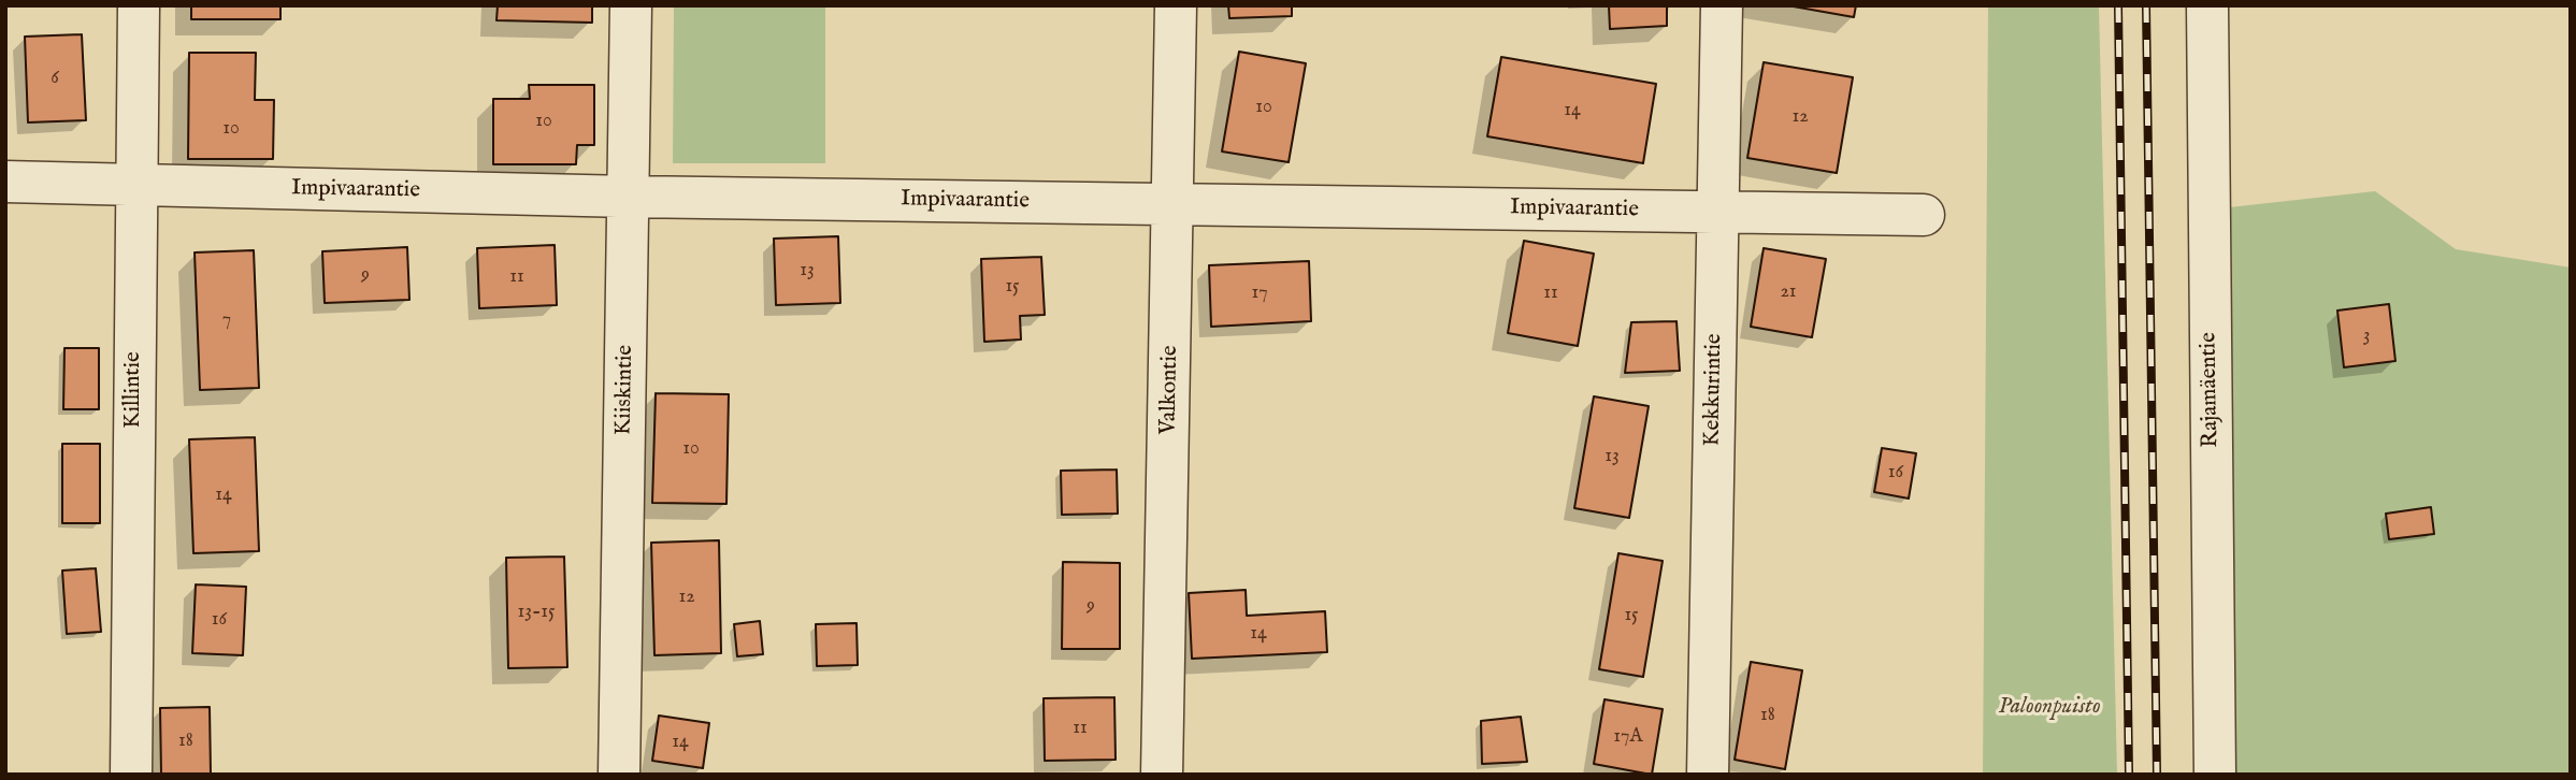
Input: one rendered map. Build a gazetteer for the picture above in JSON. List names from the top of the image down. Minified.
{"streets":{"street":["Impivaarantie","Killintie","Kiiskintie","Valkontie","Kekkurintie","Rajamäentie"]},"crossings":[["Impivaarantie","Killintie"],["Impivaarantie","Kiiskintie"],["Impivaarantie","Valkontie"],["Impivaarantie","Kekkurintie"]],"parks":["Paloonpuisto"],"house_numbers":["6","10","14","12","10","10","13","9","11","15","21","17","11","7","3","10","13","16","14","12","9","13-15","15","16","14","18","11","17A","18","14"]}
